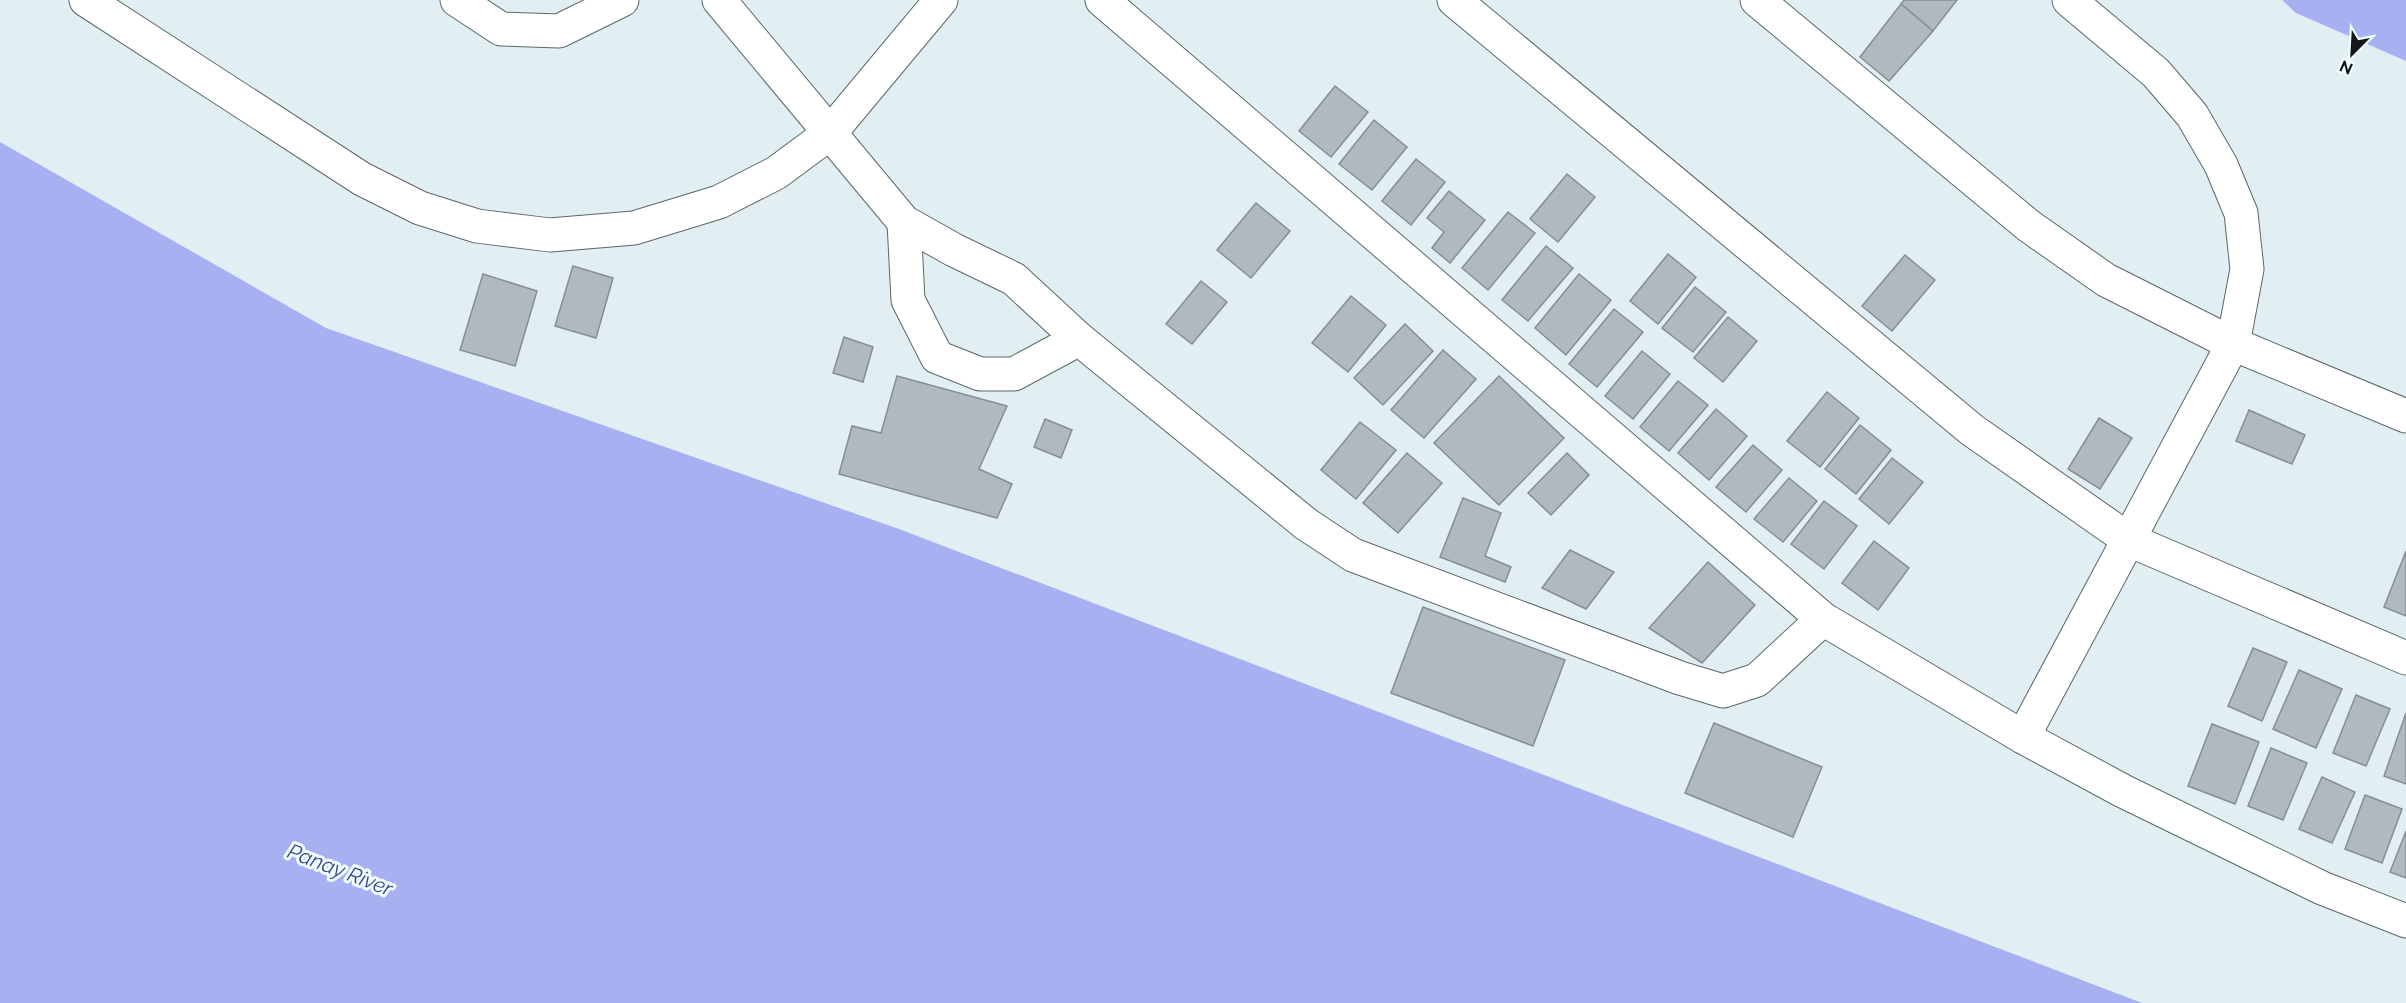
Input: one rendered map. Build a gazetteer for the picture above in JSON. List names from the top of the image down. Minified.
{"water":["Panay River"],"north":"bottom left"}
